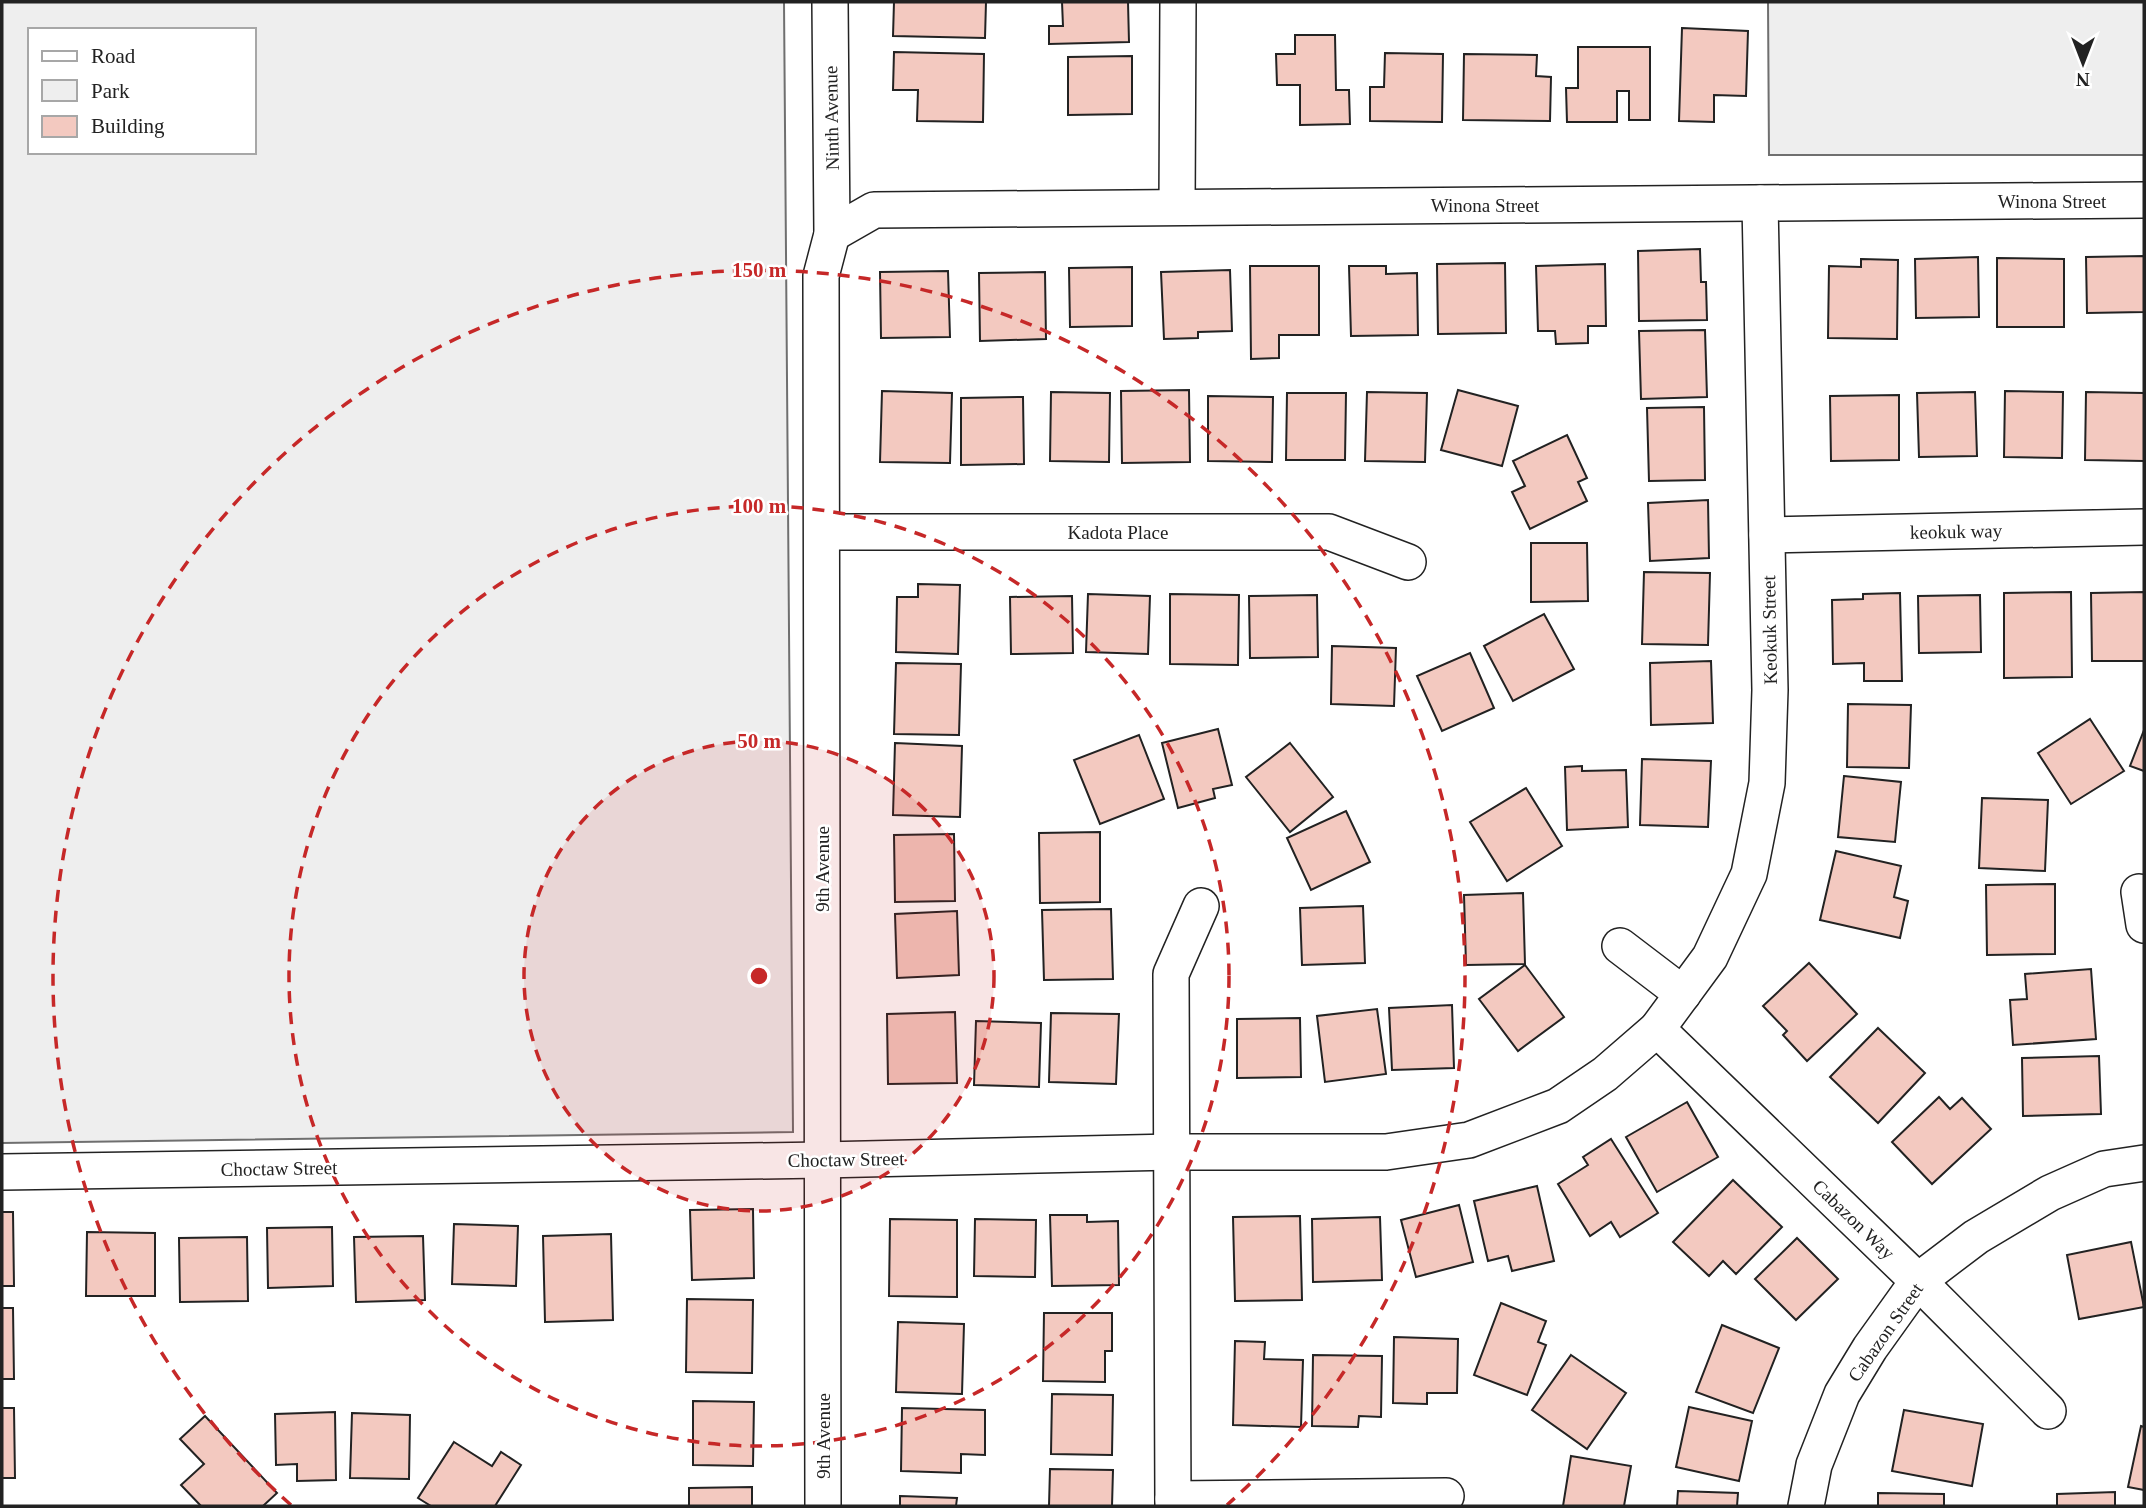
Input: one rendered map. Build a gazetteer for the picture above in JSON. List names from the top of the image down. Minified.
{"streets":{"street":["Ninth Avenue","Winona Street","keokuk way","Kadota Place","Keokuk Street","9th Avenue","Choctaw Street","Cabazon Way","Cabazon Street"]},"crossings":[["Ninth Avenue","Winona Street"],["Ninth Avenue","9th Avenue"],["Winona Street","Keokuk Street"],["Winona Street","9th Avenue"],["keokuk way","Keokuk Street"],["Kadota Place","9th Avenue"],["Keokuk Street","Choctaw Street"],["Keokuk Street","Cabazon Way"],["9th Avenue","Choctaw Street"],["Choctaw Street","Cabazon Way"],["Cabazon Way","Cabazon Street"]],"legend":["Road","Park","Building"],"north":"bottom","rings":["150 m","100 m","50 m"]}
